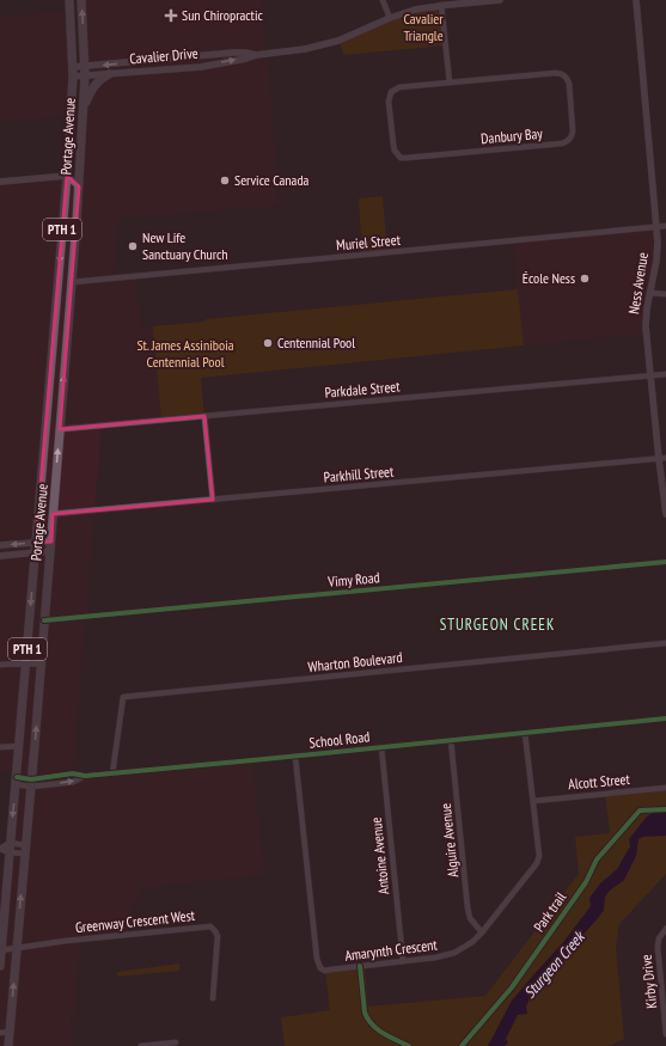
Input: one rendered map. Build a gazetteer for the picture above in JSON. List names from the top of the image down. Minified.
{"streets":{"highway":["Portage Avenue","PTH 1"],"street":["Cavalier Drive","Danbury Bay","Muriel Street","Ness Avenue","Parkdale Street","Parkhill Street","Vimy Road","Wharton Boulevard","School Road","Alcott Street","Alguire Avenue","Antoine Avenue","Greenway Crescent West","Amarynth Crescent","Kirby Drive"],"cycle path":["Park trail"]},"crossings":[["Cavalier Drive","Portage Avenue"],["Portage Avenue","Muriel Street"],["Portage Avenue","Parkdale Street"],["Portage Avenue","Parkhill Street"],["Portage Avenue","Vimy Road"],["Portage Avenue","School Road"],["Portage Avenue","Greenway Crescent West"],["Muriel Street","Ness Avenue"],["Ness Avenue","Parkdale Street"],["Ness Avenue","Parkhill Street"],["Wharton Boulevard","School Road"],["School Road","Alguire Avenue"],["School Road","Antoine Avenue"],["School Road","Amarynth Crescent"],["Alcott Street","Amarynth Crescent"],["Alguire Avenue","Amarynth Crescent"],["Antoine Avenue","Amarynth Crescent"]],"districts":["STURGEON CREEK"],"water":["Sturgeon Creek"],"parks":["Cavalier Triangle","St. James Assiniboia Centennial Pool"],"places":{"health":["Sun Chiropractic"],"other":["Service Canada","New Life Sanctuary Church","École Ness","Centennial Pool"]}}
